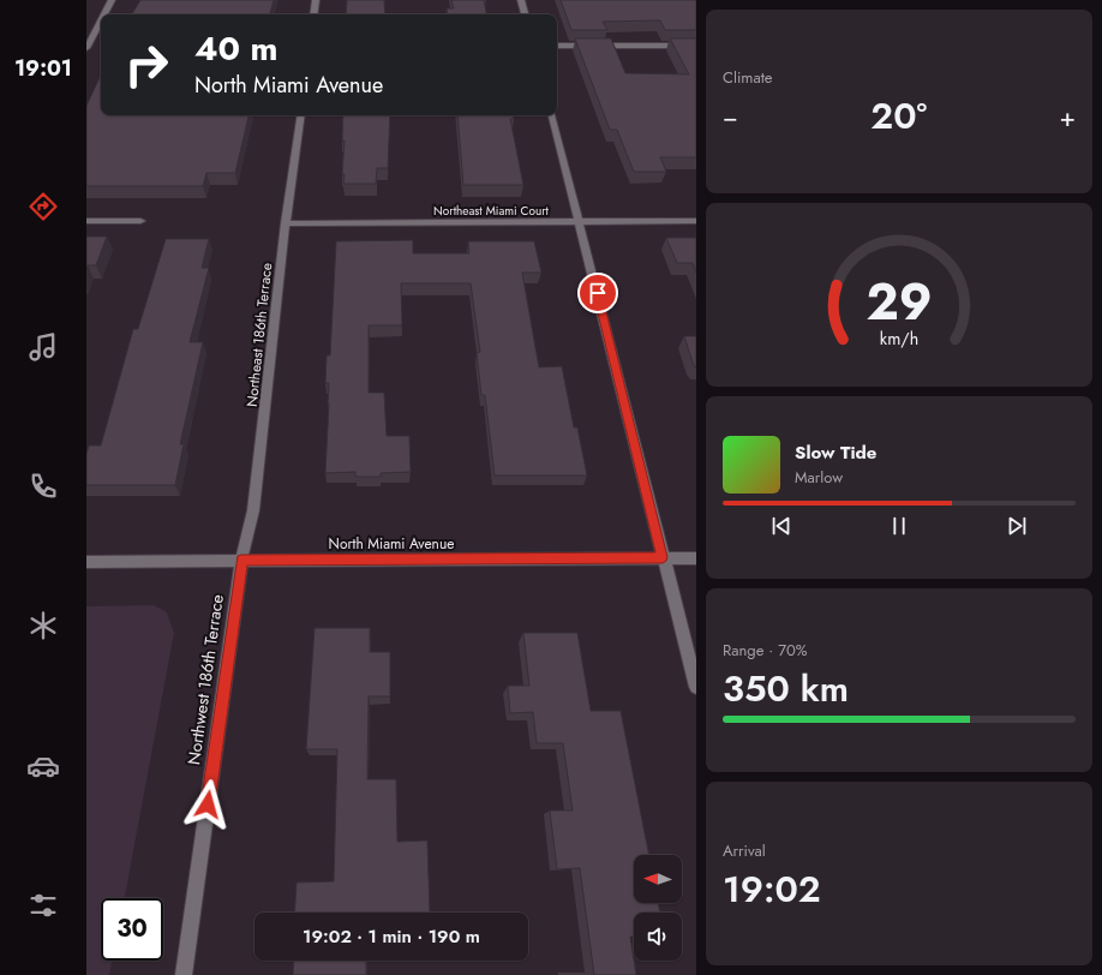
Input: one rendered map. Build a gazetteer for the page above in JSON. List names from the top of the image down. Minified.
{"streets":{"street":["Northeast Miami Court","Northeast 186th Terrace","North Miami Avenue","Northwest 186th Terrace"]},"crossings":[["Northeast Miami Court","Northeast 186th Terrace"],["Northeast 186th Terrace","North Miami Avenue"],["Northeast 186th Terrace","Northwest 186th Terrace"],["North Miami Avenue","Northwest 186th Terrace"]],"north":"left","page":{"tabs":"19:01","tile":["Climate",["Range · 70%","350 km"],["Arrival","19:02"]],"turn":["40 m","North Miami Avenue"],"heat":["−","20°","+"],"song":["Slow Tide","Marlow"],"limit":"30","trip":"19:02 · 1 min · 190 m","gauge":["29","km/h"]}}
